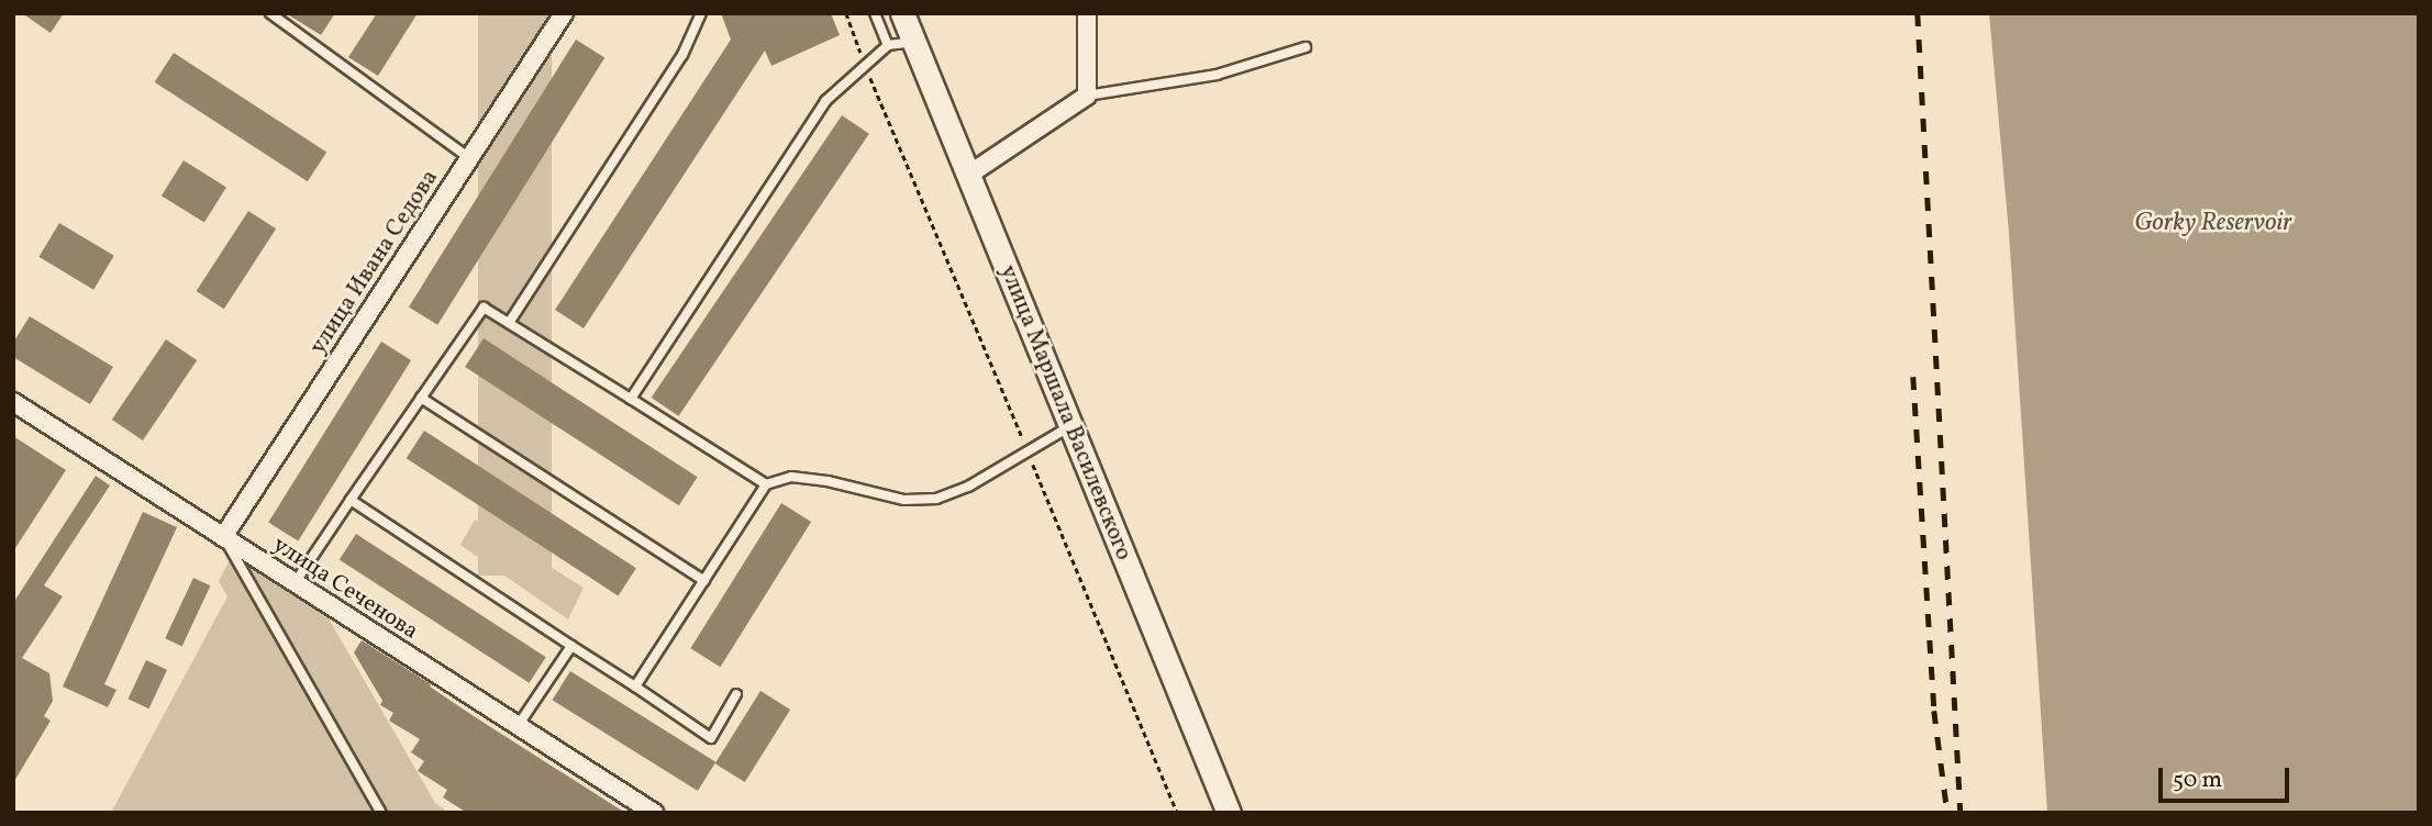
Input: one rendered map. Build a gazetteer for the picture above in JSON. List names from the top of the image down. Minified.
{"streets":{"street":["улица Ивана Седова","улица Маршала Василевского","улица Сеченова"]},"crossings":[["улица Ивана Седова","улица Сеченова"]],"water":["Gorky Reservoir"],"scale_bar":"50 m"}
